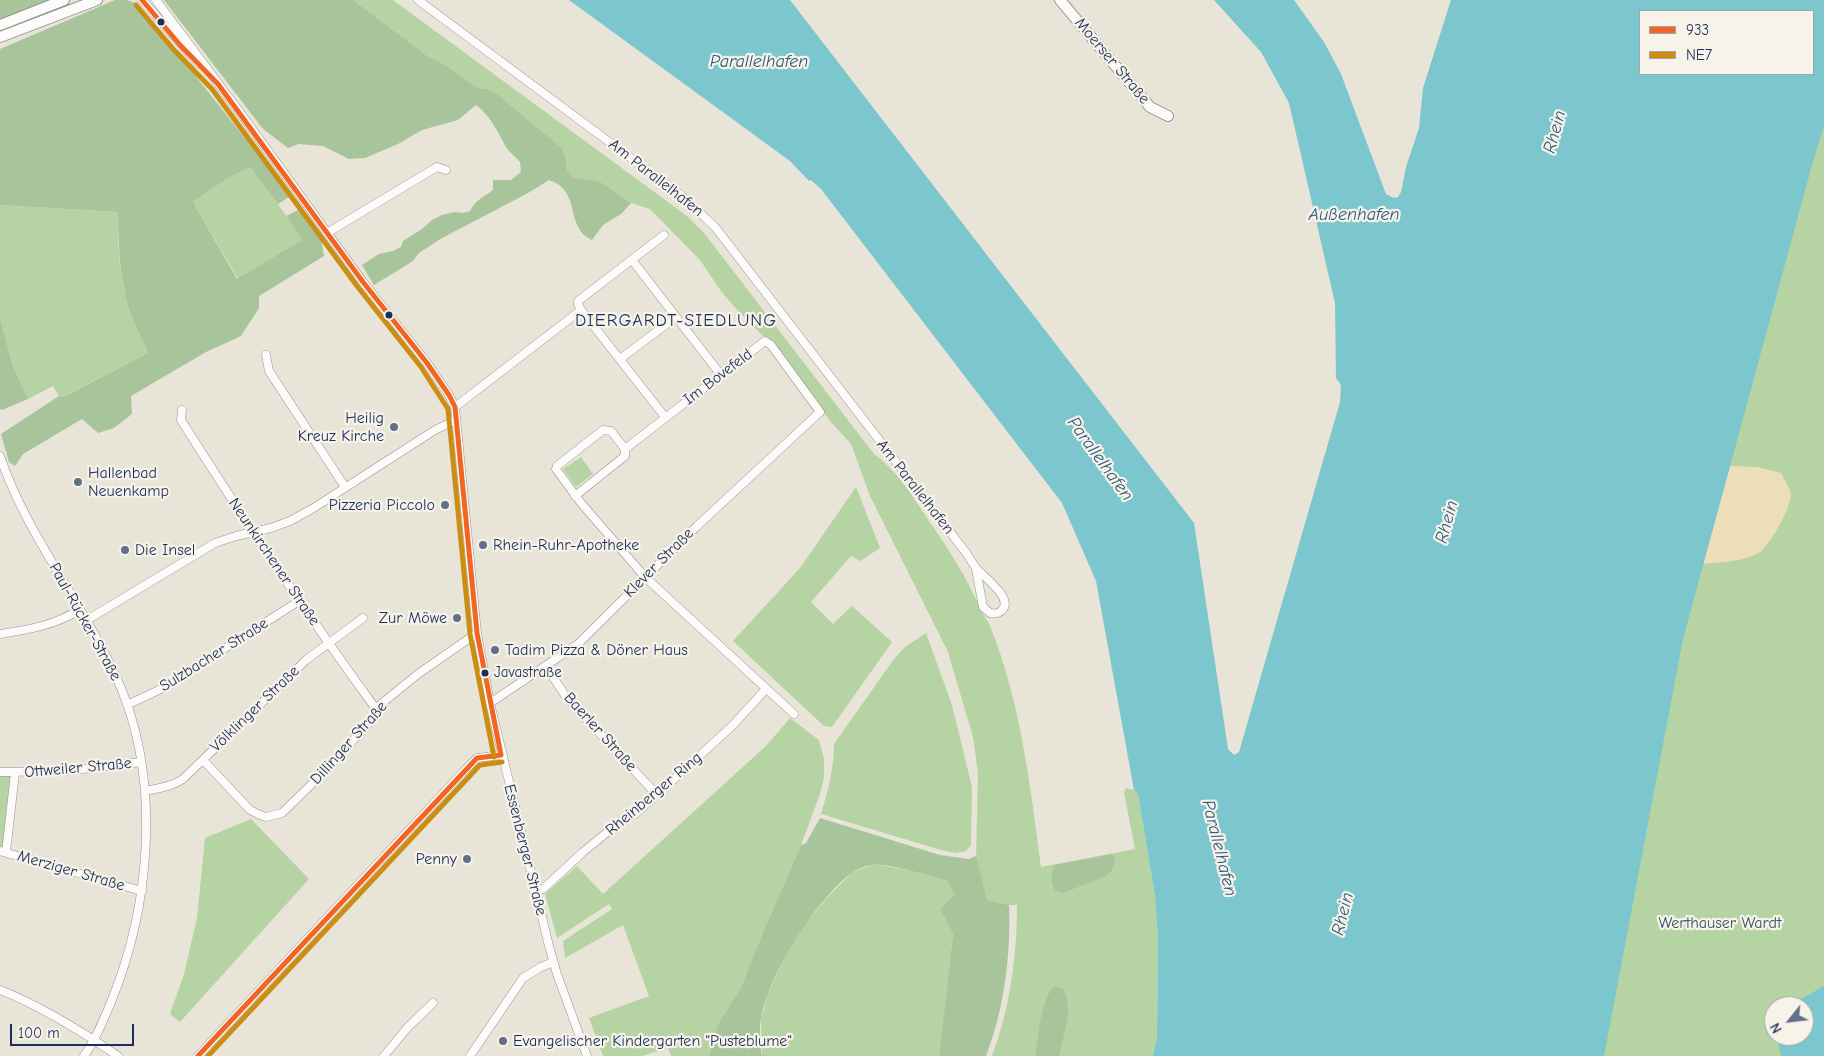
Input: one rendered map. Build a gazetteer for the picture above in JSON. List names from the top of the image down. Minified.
{"streets":{"street":["Moerser Straße","Am Parallelhafen","Im Bovefeld","Neunkirchener Straße","Klever Straße","Paul-Rücker-Straße","Sulzbacher Straße","Völklinger Straße","Baerler Straße","Dillinger Straße","Ottweiler Straße","Rheinberger Ring","Essenberger Straße","Merziger Straße"]},"crossings":[["Im Bovefeld","Klever Straße"],["Neunkirchener Straße","Sulzbacher Straße"],["Neunkirchener Straße","Völklinger Straße"],["Neunkirchener Straße","Dillinger Straße"],["Klever Straße","Baerler Straße"],["Klever Straße","Essenberger Straße"],["Paul-Rücker-Straße","Sulzbacher Straße"],["Paul-Rücker-Straße","Völklinger Straße"],["Paul-Rücker-Straße","Ottweiler Straße"],["Paul-Rücker-Straße","Merziger Straße"],["Völklinger Straße","Dillinger Straße"],["Baerler Straße","Rheinberger Ring"],["Dillinger Straße","Essenberger Straße"],["Ottweiler Straße","Merziger Straße"],["Rheinberger Ring","Essenberger Straße"]],"districts":["DIERGARDT-SIEDLUNG"],"water":["Parallelhafen","Rhein","Außenhafen"],"parks":["Werthauser Wardt"],"places":["Heilig Kreuz Kirche","Hallenbad Neuenkamp","Pizzeria Piccolo","Rhein-Ruhr-Apotheke","Die Insel","Zur Möwe","Tadim Pizza & Döner Haus","Javastraße","Penny","Evangelischer Kindergarten \"Pusteblume\""],"lines":["transit line 933","transit line NE7"],"legend":["933","NE7"],"scale_bar":"100 m","north":"bottom left"}
